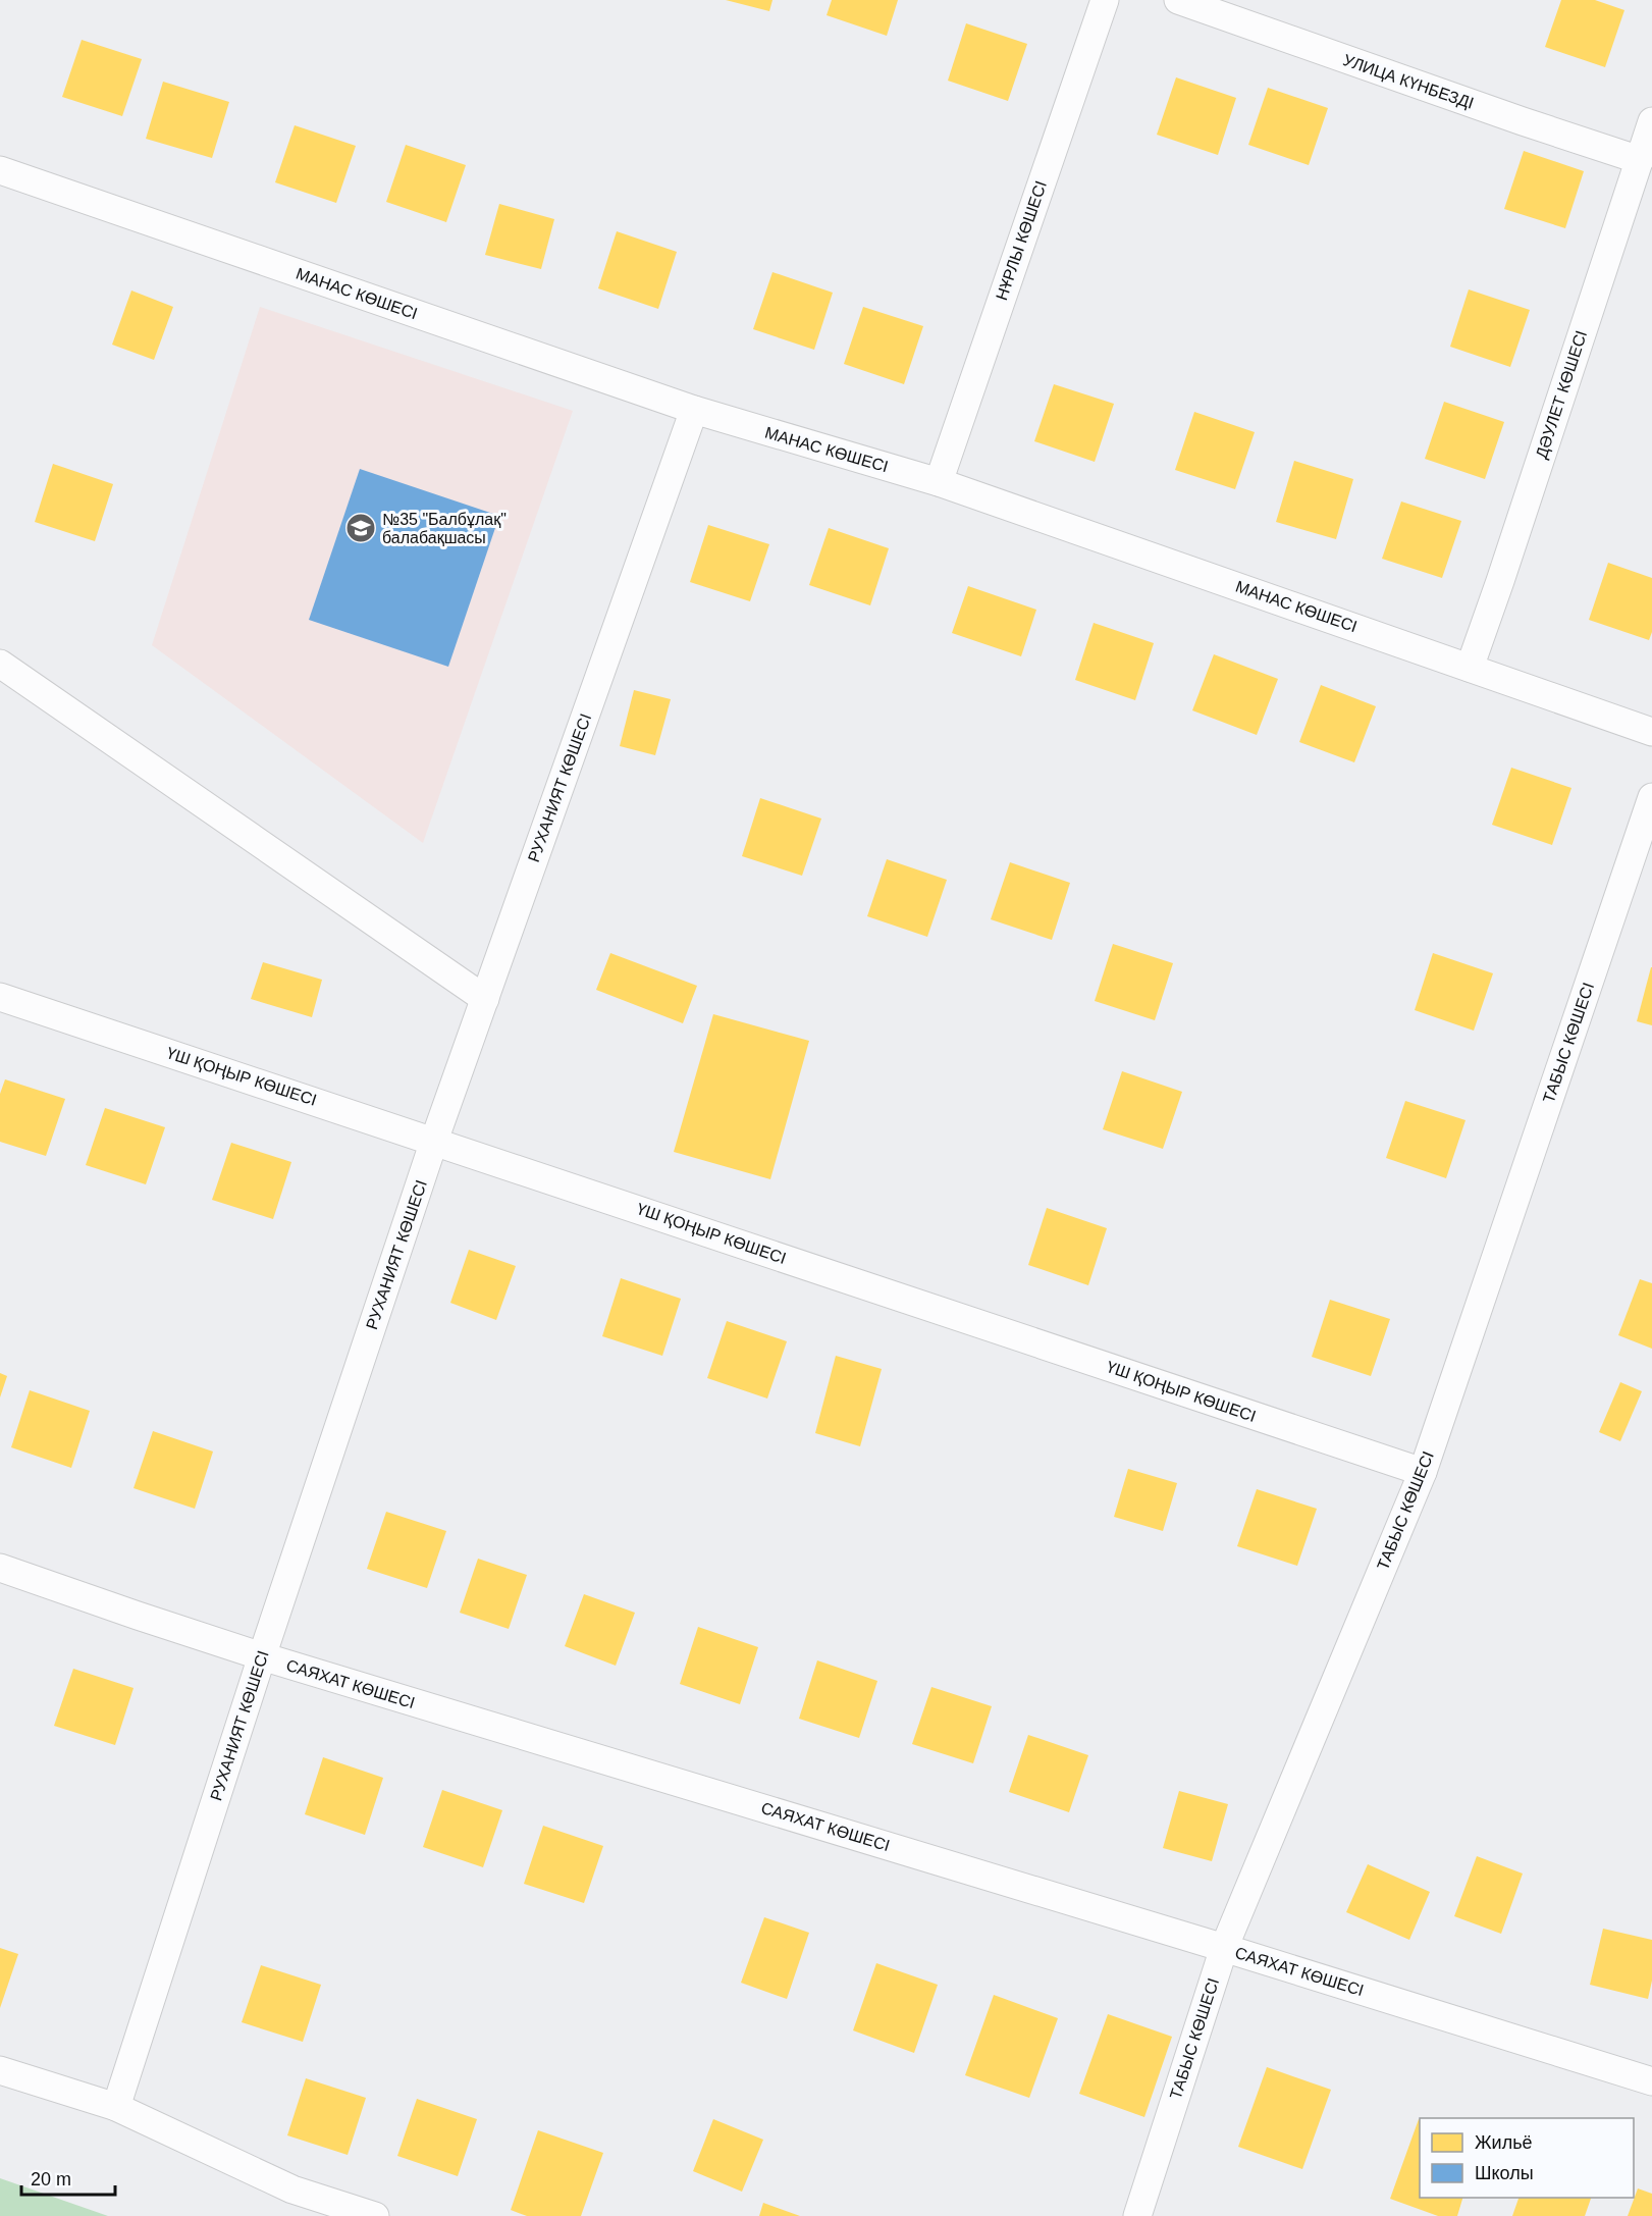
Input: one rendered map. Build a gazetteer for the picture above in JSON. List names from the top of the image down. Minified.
{"streets":{"street":["УЛИЦА КҮНБЕЗДІ","НҰРЛЫ КӨШЕСІ","МАНАС КӨШЕСІ","ДӘУЛЕТ КӨШЕСІ","РУХАНИЯТ КӨШЕСІ","ТАБЫС КӨШЕСІ","ҮШ ҚОҢЫР КӨШЕСІ","САЯХАТ КӨШЕСІ"]},"crossings":[["УЛИЦА КҮНБЕЗДІ","ДӘУЛЕТ КӨШЕСІ"],["НҰРЛЫ КӨШЕСІ","МАНАС КӨШЕСІ"],["МАНАС КӨШЕСІ","ДӘУЛЕТ КӨШЕСІ"],["МАНАС КӨШЕСІ","РУХАНИЯТ КӨШЕСІ"],["РУХАНИЯТ КӨШЕСІ","ҮШ ҚОҢЫР КӨШЕСІ"],["РУХАНИЯТ КӨШЕСІ","САЯХАТ КӨШЕСІ"],["ТАБЫС КӨШЕСІ","ҮШ ҚОҢЫР КӨШЕСІ"],["ТАБЫС КӨШЕСІ","САЯХАТ КӨШЕСІ"]],"places":{"school or university":["№35 \"Балбұлақ\" балабақшасы"]},"legend":["Жильё","Школы"],"scale_bar":"20 m"}
